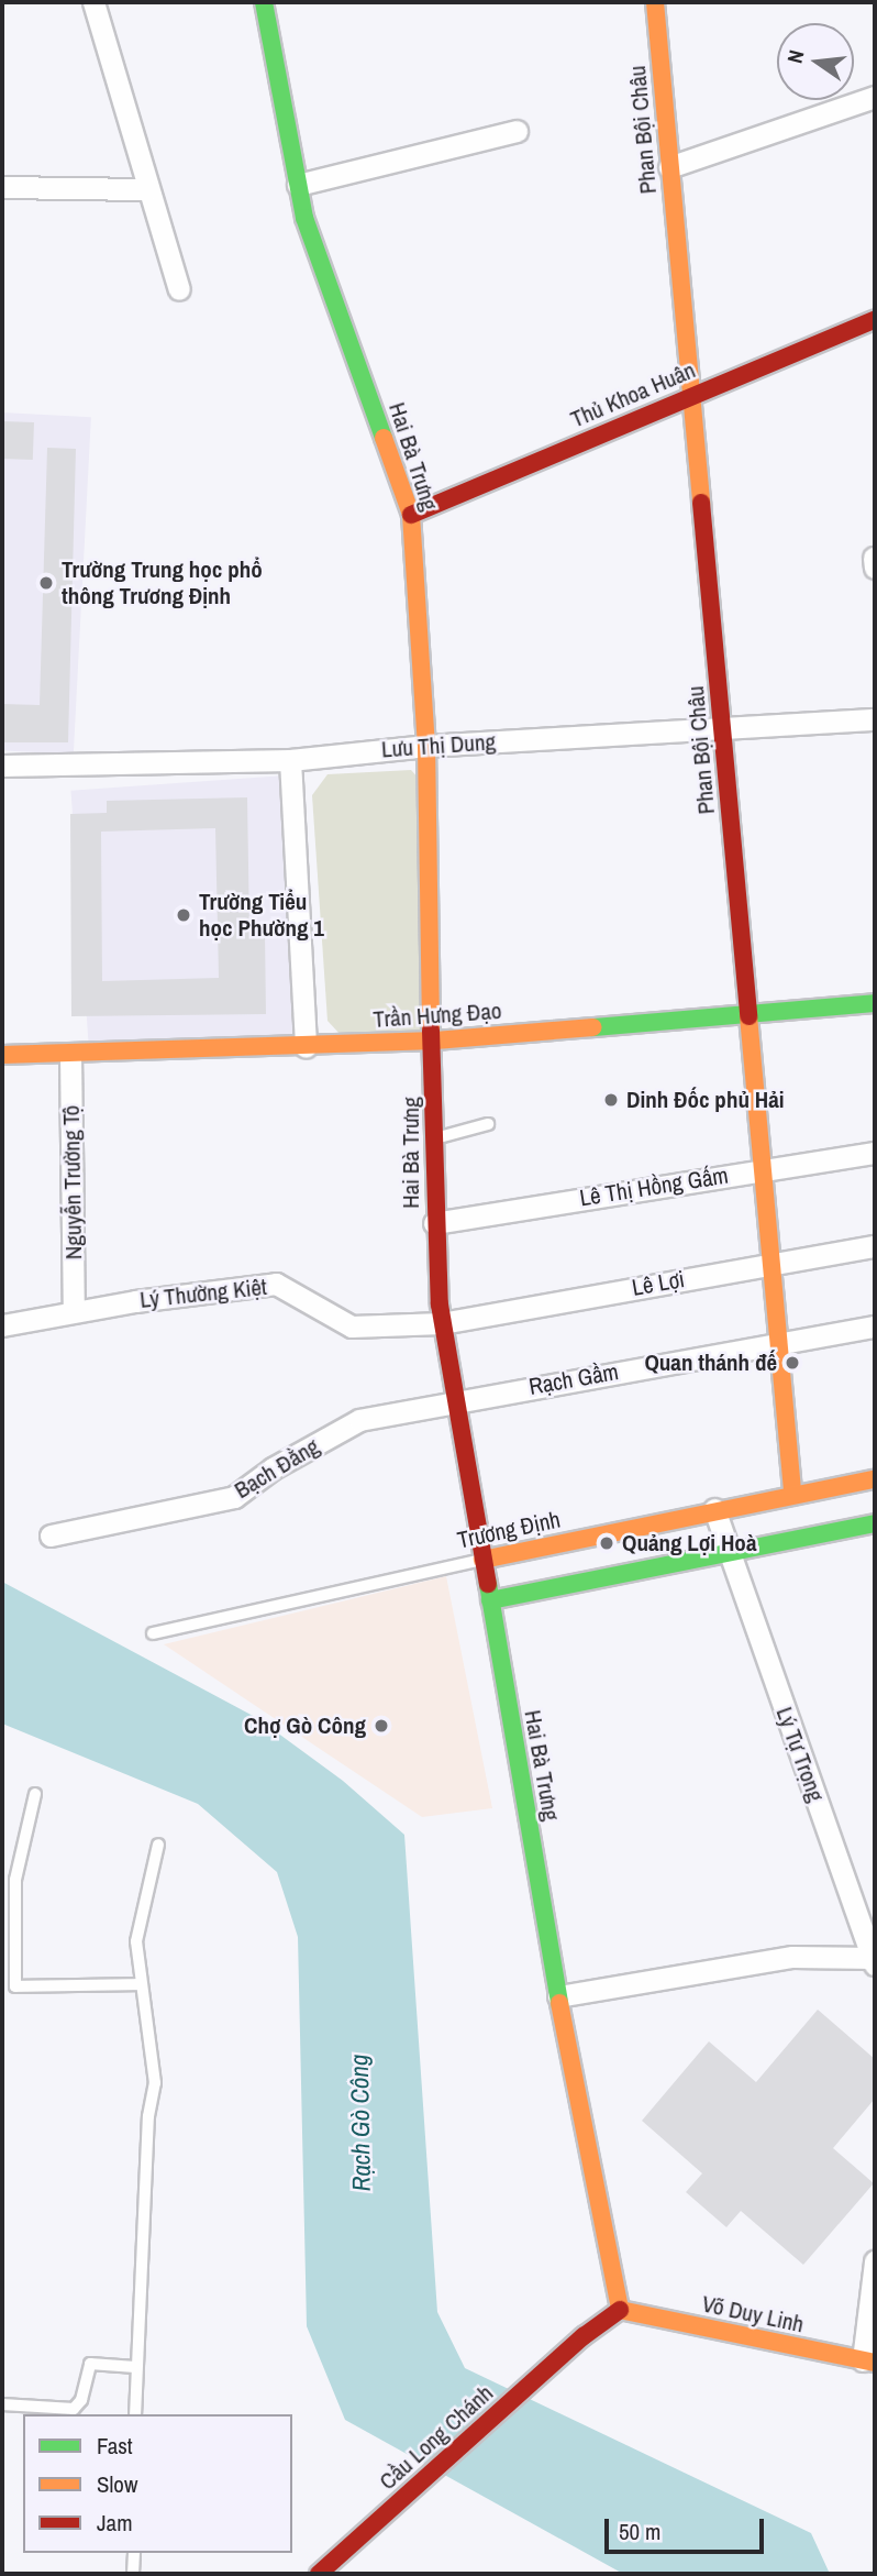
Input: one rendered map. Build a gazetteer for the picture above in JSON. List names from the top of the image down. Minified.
{"streets":{"street":["Phan Bội Châu","Thủ Khoa Huân","Hai Bà Trưng","Lưu Thị Dung","Trần Hưng Đạo","Nguyễn Trường Tộ","Lê Thị Hồng Gấm","Lê Lợi","Lý Thường Kiệt","Rạch Gầm","Bạch Đằng","Trương Định","Lý Tự Trọng","Võ Duy Linh","Cầu Long Chánh"]},"crossings":[["Phan Bội Châu","Thủ Khoa Huân"],["Phan Bội Châu","Lưu Thị Dung"],["Phan Bội Châu","Trần Hưng Đạo"],["Phan Bội Châu","Lê Thị Hồng Gấm"],["Phan Bội Châu","Lê Lợi"],["Phan Bội Châu","Rạch Gầm"],["Phan Bội Châu","Trương Định"],["Thủ Khoa Huân","Hai Bà Trưng"],["Hai Bà Trưng","Lưu Thị Dung"],["Hai Bà Trưng","Trần Hưng Đạo"],["Hai Bà Trưng","Lê Thị Hồng Gấm"],["Hai Bà Trưng","Lê Lợi"],["Hai Bà Trưng","Lý Thường Kiệt"],["Hai Bà Trưng","Rạch Gầm"],["Hai Bà Trưng","Bạch Đằng"],["Hai Bà Trưng","Trương Định"],["Hai Bà Trưng","Lý Tự Trọng"],["Hai Bà Trưng","Võ Duy Linh"],["Hai Bà Trưng","Cầu Long Chánh"],["Trần Hưng Đạo","Nguyễn Trường Tộ"],["Nguyễn Trường Tộ","Lý Thường Kiệt"],["Lê Lợi","Lý Thường Kiệt"],["Rạch Gầm","Bạch Đằng"],["Trương Định","Lý Tự Trọng"],["Võ Duy Linh","Cầu Long Chánh"]],"water":["Rạch Gò Công"],"places":["Trường Trung học phổ thông Trương Định","Trường Tiểu học Phường 1","Dinh Đốc phủ Hải","Quan thánh đế","Quảng Lợi Hoà","Chợ Gò Công"],"legend":["Fast","Slow","Jam"],"scale_bar":"50 m","north":"left"}
